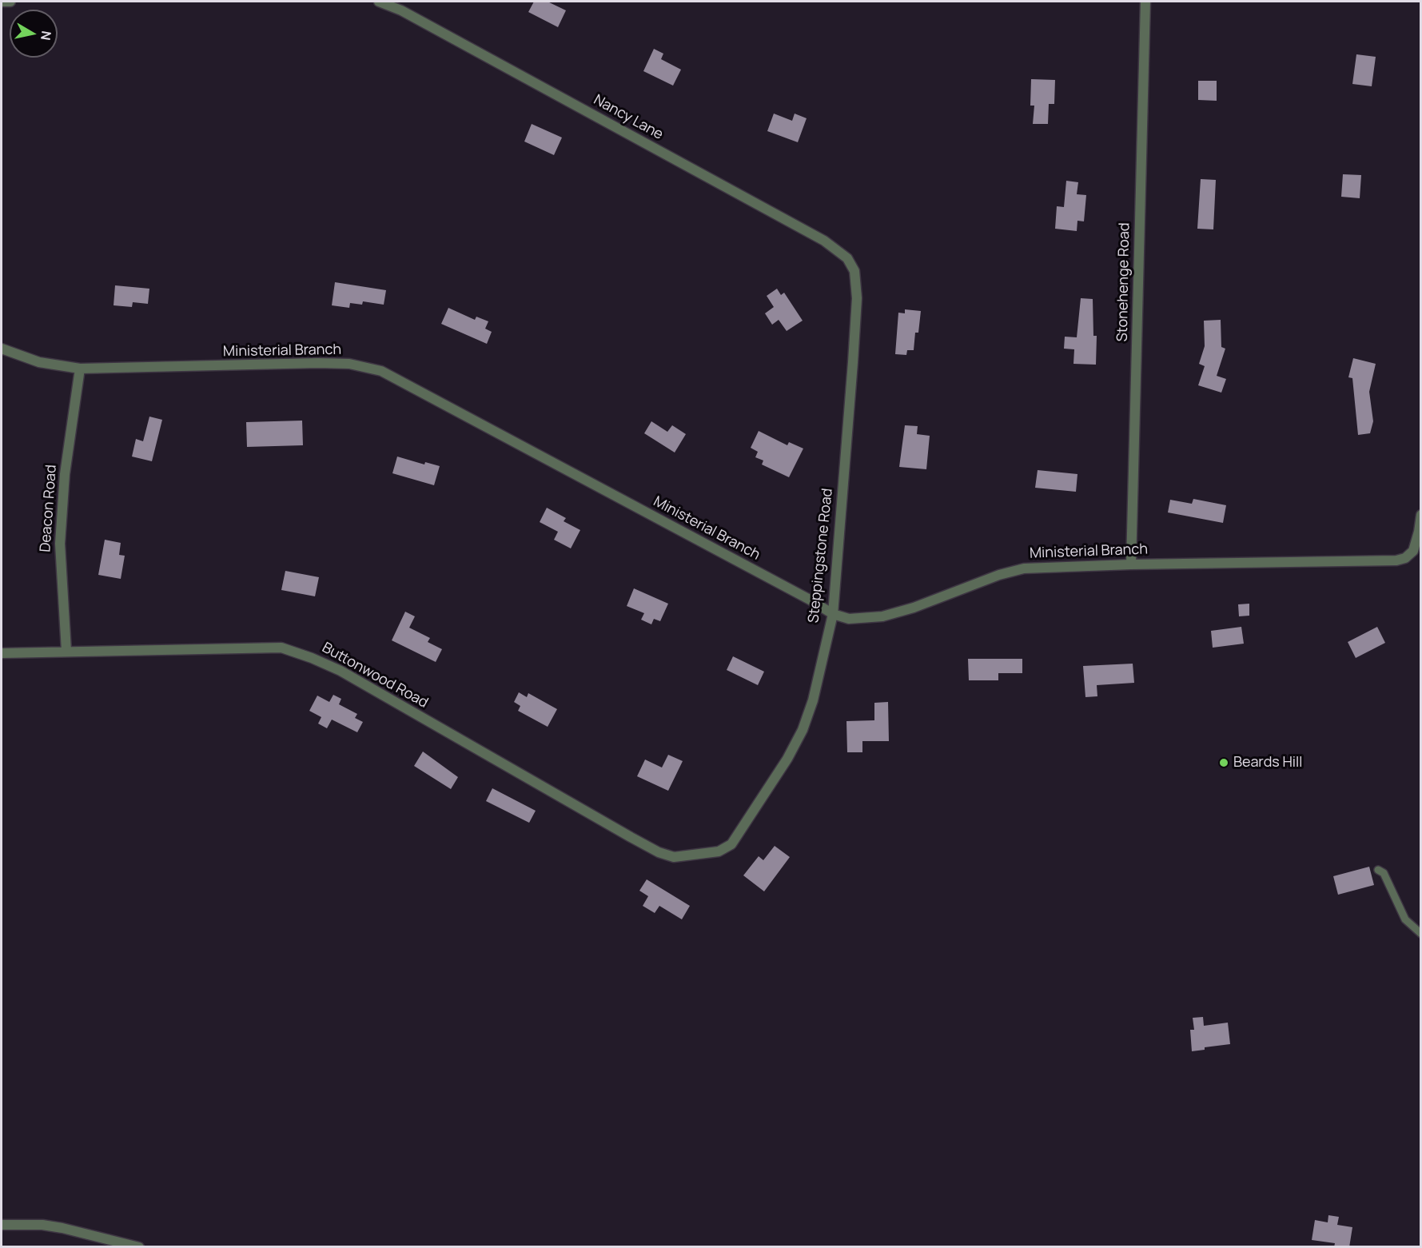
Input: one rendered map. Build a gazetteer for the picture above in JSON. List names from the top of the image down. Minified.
{"streets":{"street":["Nancy Lane","Stonehenge Road","Ministerial Branch","Deacon Road","Steppingstone Road","Buttonwood Road"]},"crossings":[["Nancy Lane","Steppingstone Road"],["Stonehenge Road","Ministerial Branch"],["Ministerial Branch","Deacon Road"],["Ministerial Branch","Steppingstone Road"],["Deacon Road","Buttonwood Road"],["Steppingstone Road","Buttonwood Road"]],"places":["Beards Hill"],"north":"right"}
